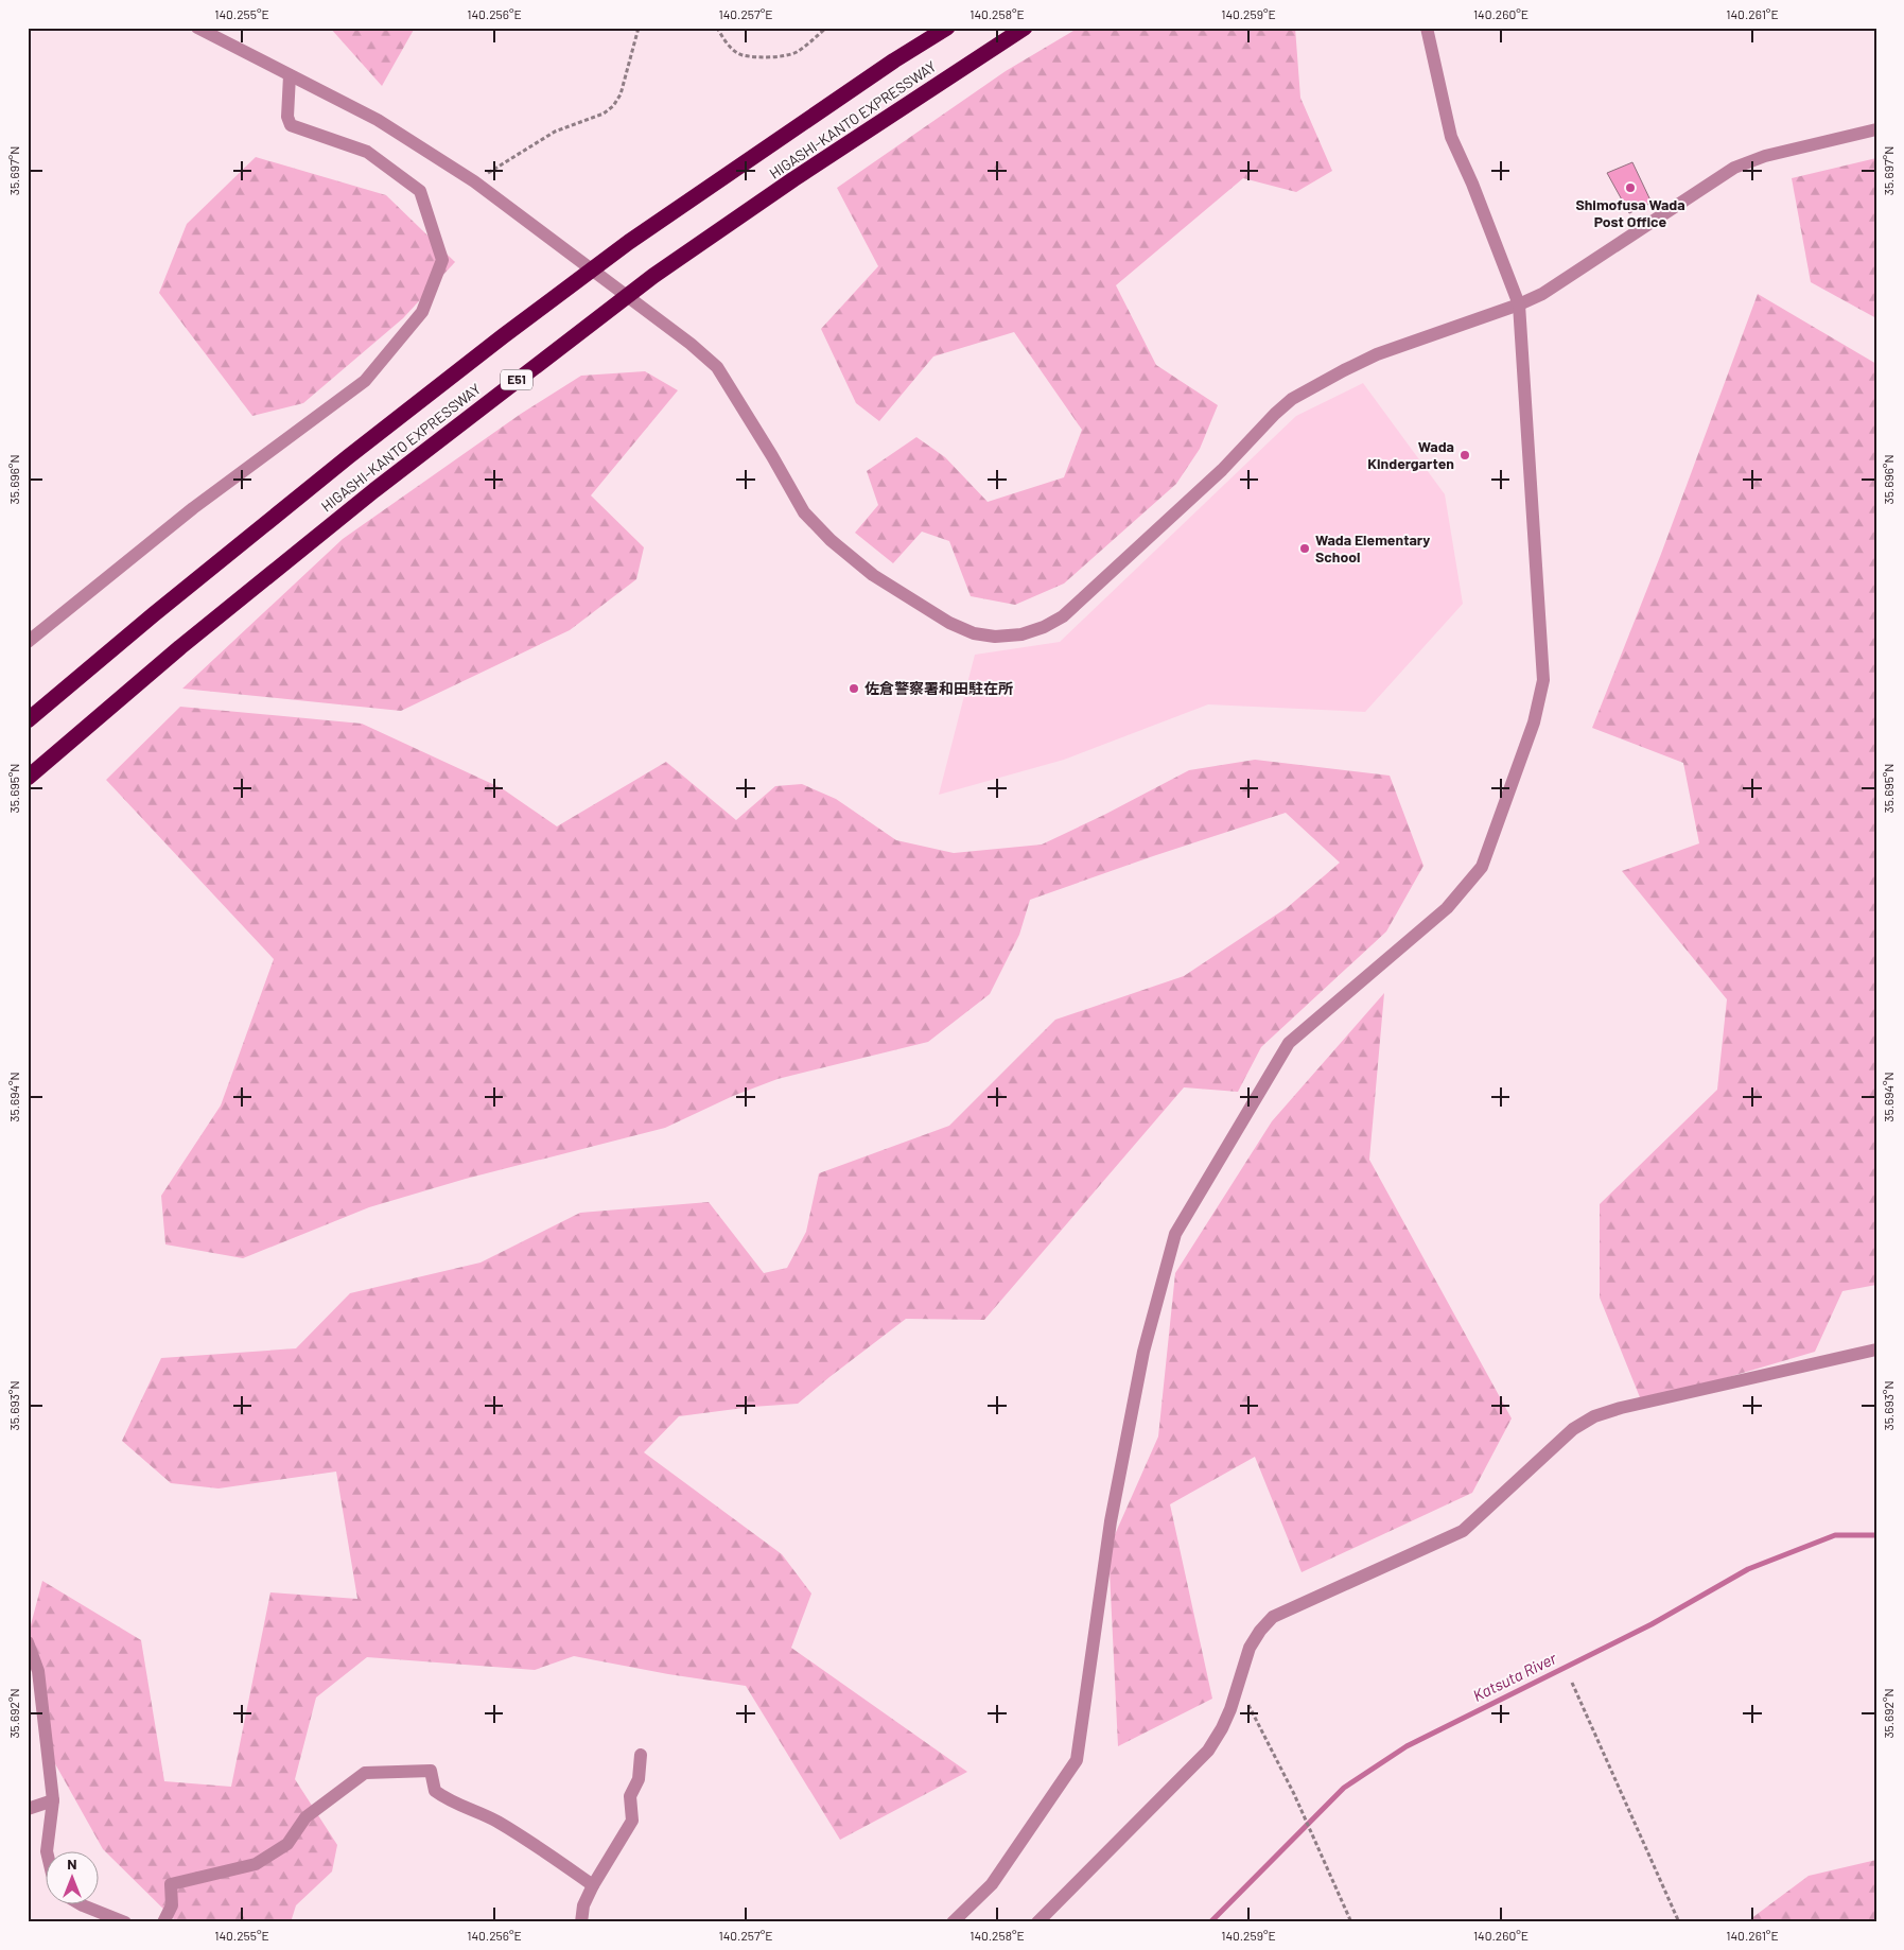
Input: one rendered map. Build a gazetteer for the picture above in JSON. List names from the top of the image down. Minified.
{"streets":{"highway":["HIGASHI-KANTO EXPRESSWAY","E51"]},"water":["Katsuta River"],"places":["Shimofusa Wada Post Office","Wada Kindergarten","Wada Elementary School","佐倉警察署和田駐在所"],"north":"top","coordinates":["140.255°E","140.256°E","140.257°E","140.258°E","140.259°E","140.260°E","140.261°E","35.697°N","35.696°N","35.695°N","35.694°N","35.693°N","35.692°N"]}
